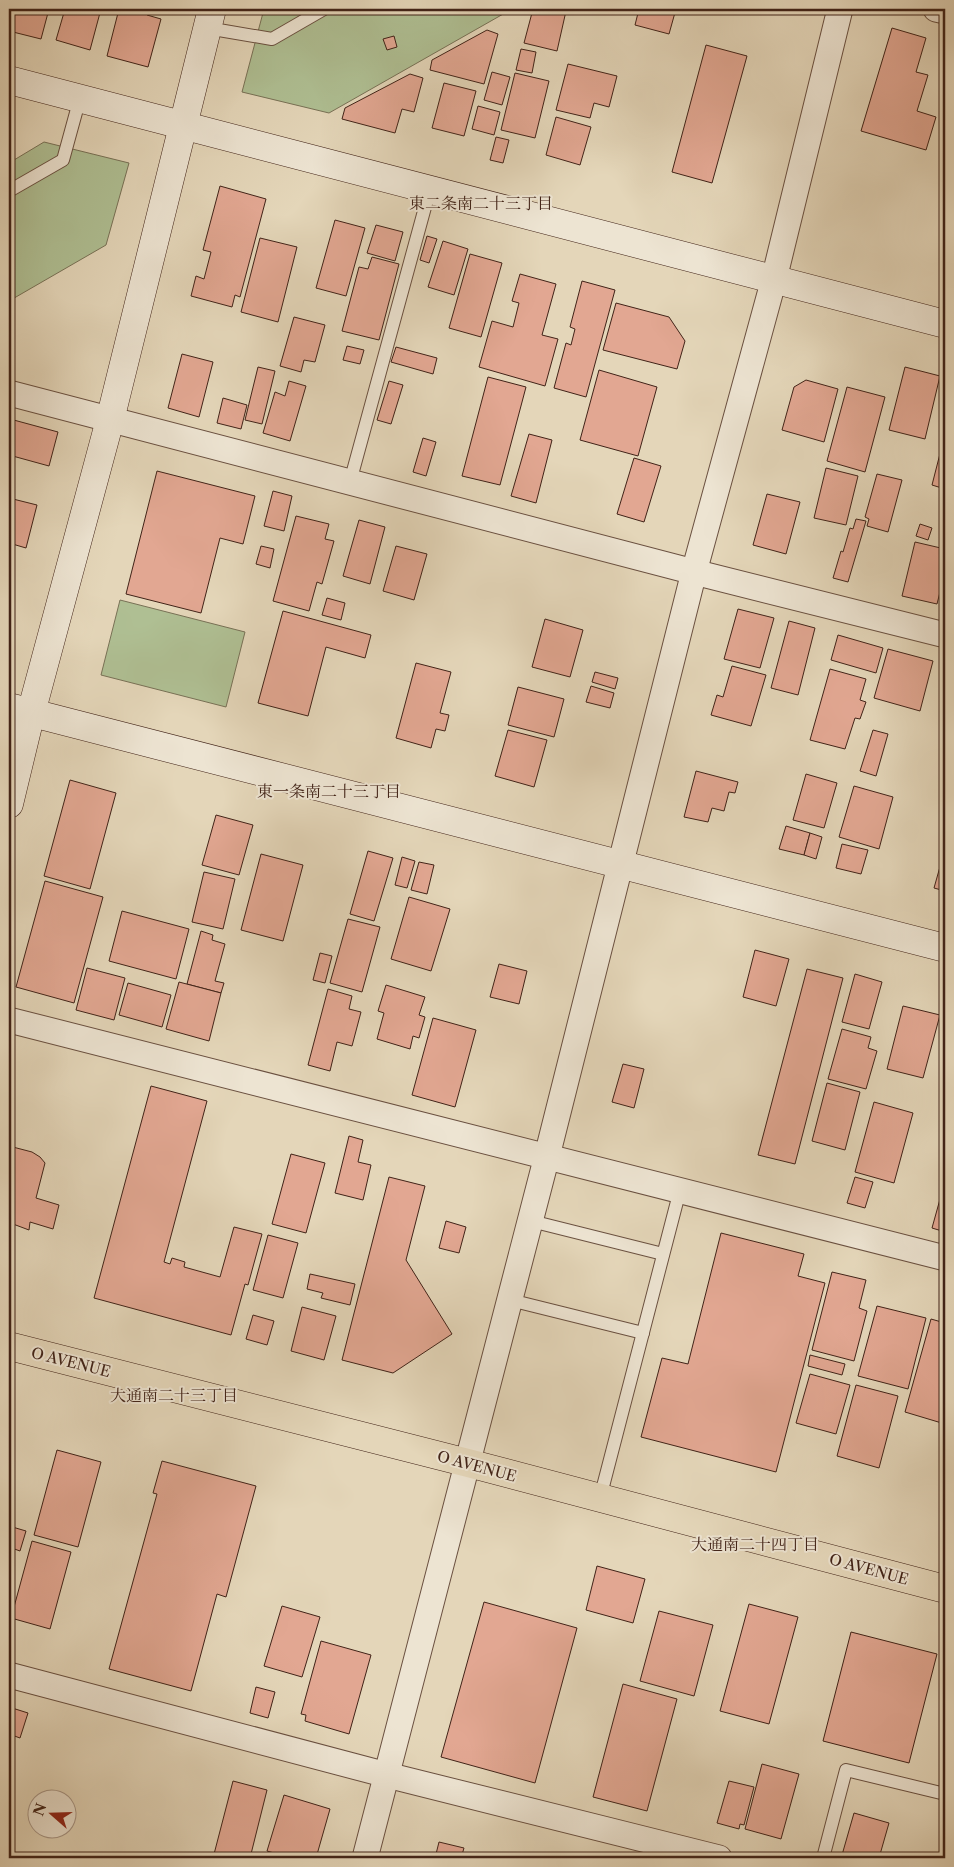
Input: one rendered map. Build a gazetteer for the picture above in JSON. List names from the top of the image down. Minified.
{"streets":{"highway":["O AVENUE"]},"districts":["東二条南二十三丁目","東一条南二十三丁目","大通南二十三丁目","大通南二十四丁目"],"north":"left"}
